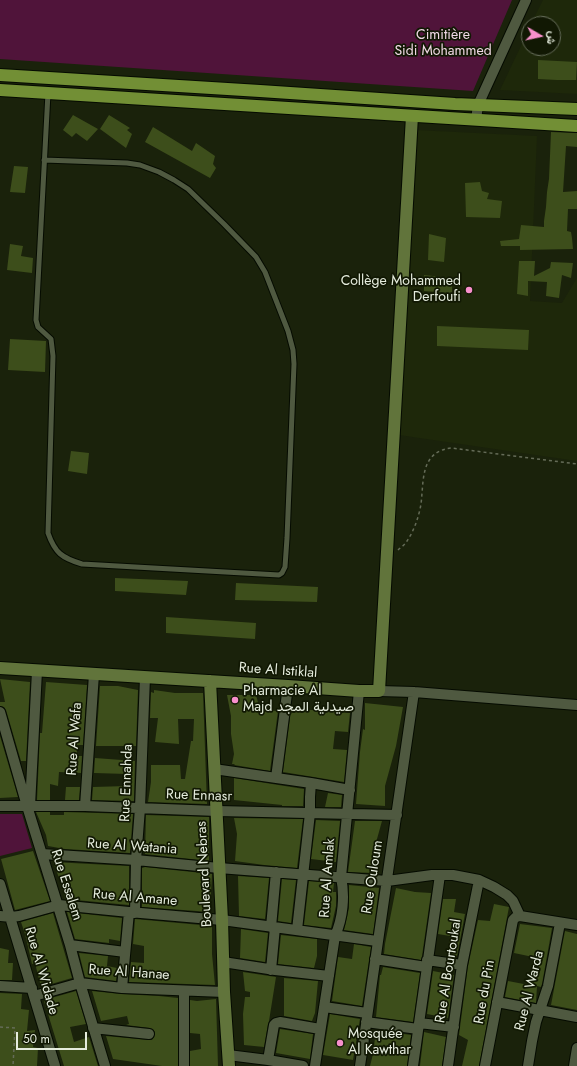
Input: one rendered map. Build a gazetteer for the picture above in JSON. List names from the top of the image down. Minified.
{"streets":{"street":["Rue Al Istiklal","Rue Al Wafa","Rue Ennahda","Rue Ennasr","Rue Al Watania","Boulevard Nebras","Rue Ouloum","Rue Al Amlak","Rue Essalem","Rue Al Amane","Rue Al Widade","Rue Al Bourtoukal","Rue Al Hanae","Rue Al Warda","Rue du Pin"]},"crossings":[["Rue Al Istiklal","Rue Al Wafa"],["Rue Al Istiklal","Rue Ennahda"],["Rue Al Istiklal","Boulevard Nebras"],["Rue Al Istiklal","Rue Ouloum"],["Rue Al Istiklal","Rue Al Amlak"],["Rue Al Wafa","Rue Ennasr"],["Rue Ennahda","Rue Ennasr"],["Rue Ennahda","Rue Al Watania"],["Rue Ennahda","Rue Al Amane"],["Rue Ennahda","Rue Al Hanae"],["Rue Ennasr","Boulevard Nebras"],["Rue Ennasr","Rue Ouloum"],["Rue Ennasr","Rue Al Amlak"],["Rue Ennasr","Rue Essalem"],["Rue Al Watania","Boulevard Nebras"],["Rue Al Watania","Rue Ouloum"],["Rue Al Watania","Rue Al Amlak"],["Rue Al Watania","Rue Essalem"],["Rue Al Watania","Rue Al Bourtoukal"],["Rue Al Watania","Rue du Pin"],["Boulevard Nebras","Rue Al Amane"],["Boulevard Nebras","Rue Al Hanae"],["Rue Ouloum","Rue Al Amane"],["Rue Al Amlak","Rue Al Amane"],["Rue Essalem","Rue Al Amane"],["Rue Essalem","Rue Al Hanae"],["Rue Al Amane","Rue Al Widade"],["Rue Al Widade","Rue Al Hanae"]],"parks":["Cimitière Sidi Mohammed"],"places":["Collège Mohammed Derfoufi","Pharmacie Al Majd صيدلية المجد","Mosquée Al Kawthar"],"scale_bar":"50 m","north":"right"}
